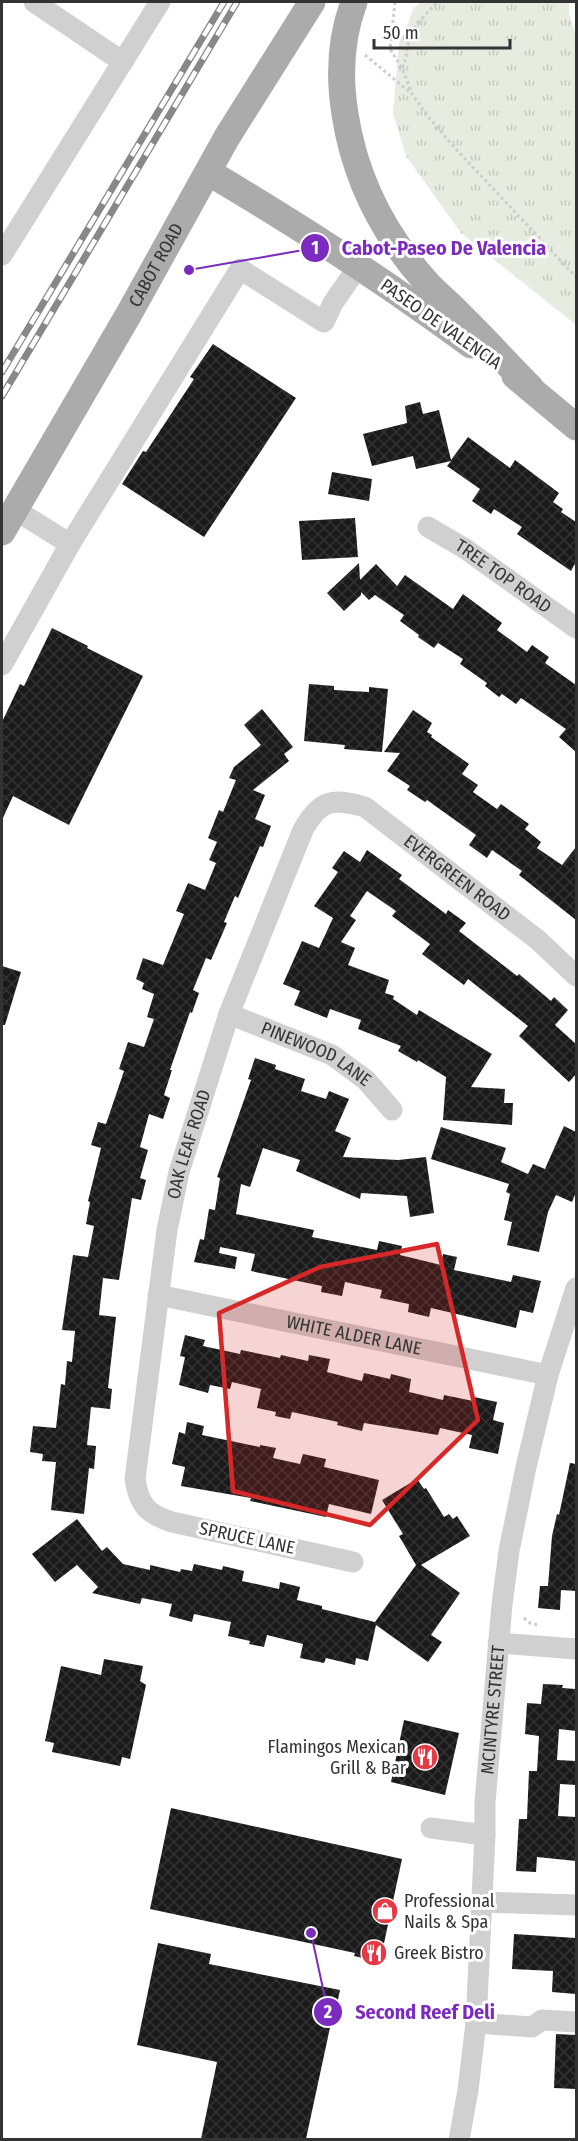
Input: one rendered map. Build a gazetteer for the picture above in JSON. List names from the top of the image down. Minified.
{"streets":{"main road":["CABOT ROAD","PASEO DE VALENCIA"],"street":["TREE TOP ROAD","EVERGREEN ROAD","PINEWOOD LANE","OAK LEAF ROAD","WHITE ALDER LANE","SPRUCE LANE","MCINTYRE STREET"]},"crossings":[["CABOT ROAD","PASEO DE VALENCIA"],["EVERGREEN ROAD","OAK LEAF ROAD"],["PINEWOOD LANE","OAK LEAF ROAD"],["OAK LEAF ROAD","WHITE ALDER LANE"],["OAK LEAF ROAD","SPRUCE LANE"],["WHITE ALDER LANE","MCINTYRE STREET"]],"places":{"other":["Cabot-Paseo De Valencia","Second Reef Deli"],"restaurant":["Flamingos Mexican Grill & Bar","Greek Bistro"],"shop":["Professional Nails & Spa"]},"scale_bar":"50 m"}
